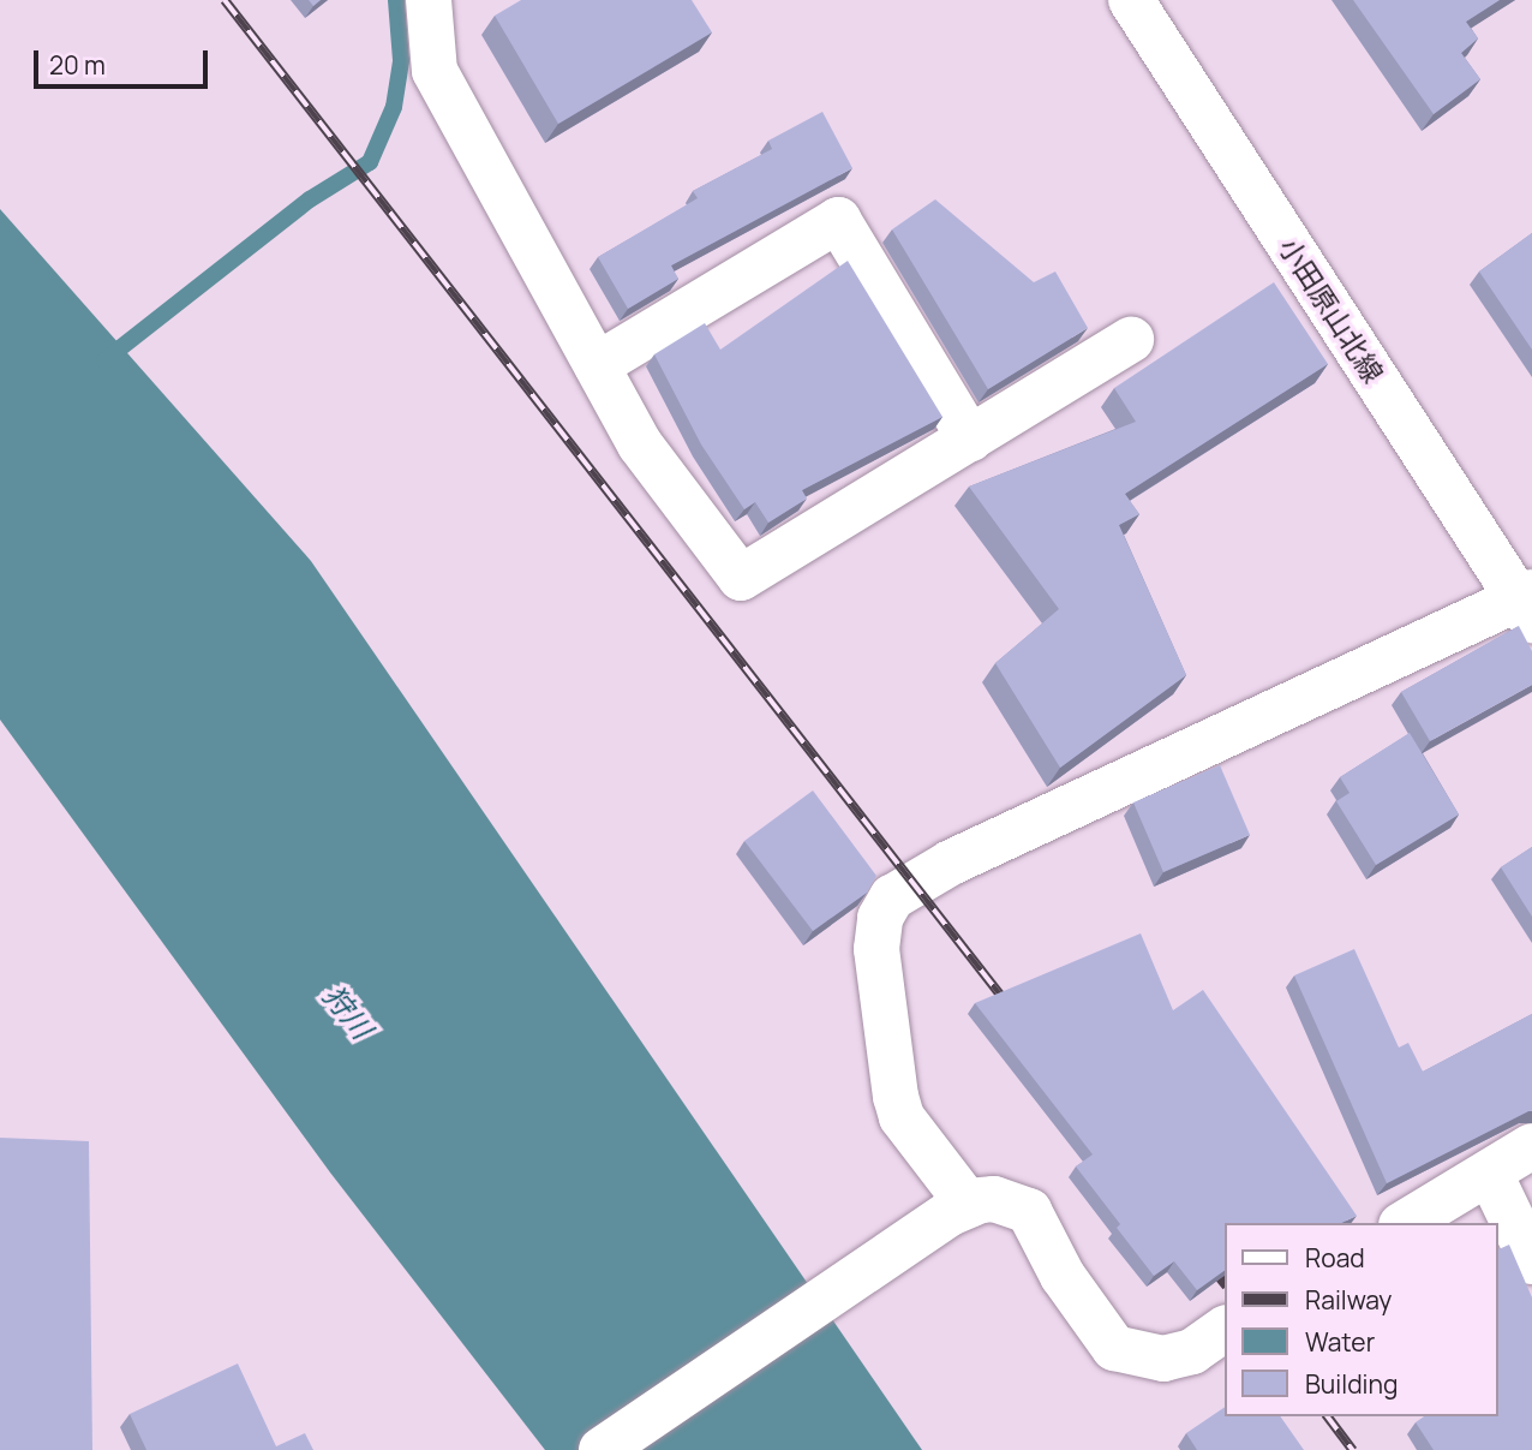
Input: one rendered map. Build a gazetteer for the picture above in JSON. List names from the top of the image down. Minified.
{"streets":{"street":["小田原山北線"]},"water":["狩川"],"legend":["Road","Railway","Water","Building"],"scale_bar":"20 m"}
